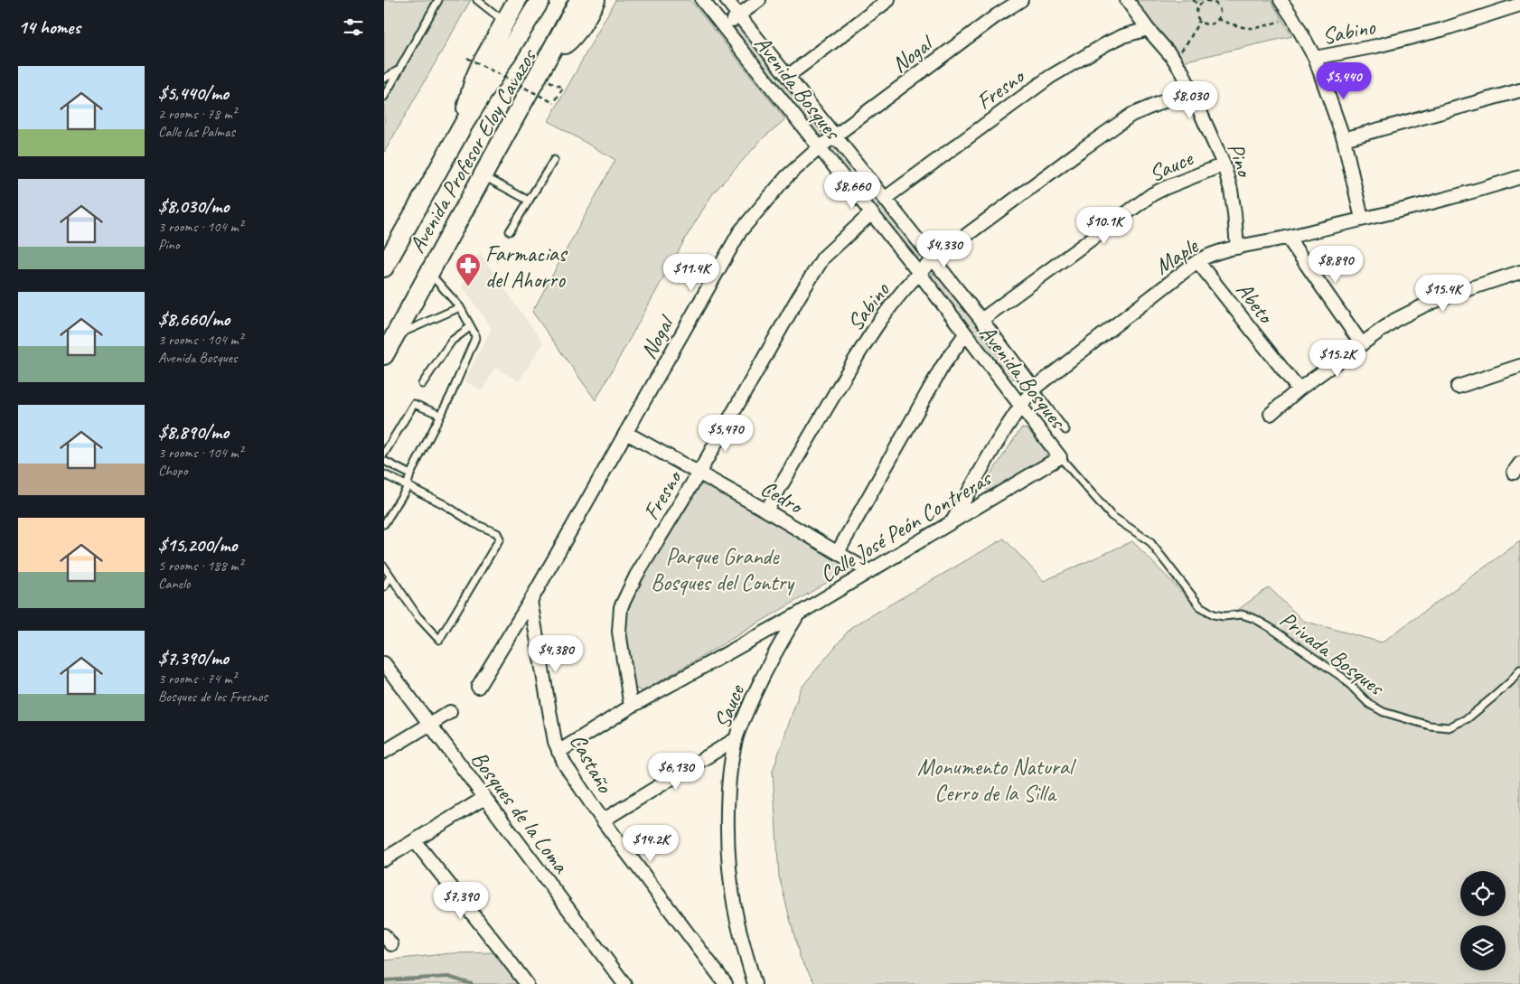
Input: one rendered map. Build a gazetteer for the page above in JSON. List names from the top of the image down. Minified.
{"streets":{"main road":["Avenida Profesor Eloy Cavazos"],"street":["Sabino","Nogal","Avenida Bosques","Fresno","Pino","Sauce","Maple","Abeto","Cedro","Calle José Peón Contreras","Castaño","Bosques de la Loma"],"lane":["Privada Bosques"]},"crossings":[["Sabino","Avenida Bosques"],["Sabino","Pino"],["Sabino","Cedro"],["Nogal","Avenida Bosques"],["Nogal","Cedro"],["Nogal","Castaño"],["Avenida Bosques","Fresno"],["Avenida Bosques","Sauce"],["Avenida Bosques","Maple"],["Avenida Bosques","Calle José Peón Contreras"],["Avenida Bosques","Privada Bosques"],["Fresno","Pino"],["Fresno","Cedro"],["Fresno","Calle José Peón Contreras"],["Pino","Sauce"],["Pino","Maple"],["Sauce","Calle José Peón Contreras"],["Maple","Abeto"],["Maple","Calle José Peón Contreras"],["Cedro","Calle José Peón Contreras"],["Calle José Peón Contreras","Privada Bosques"],["Calle José Peón Contreras","Castaño"]],"parks":["Parque Grande Bosques del Contry","Monumento Natural Cerro de la Silla"],"places":{"pharmacy":["Farmacias del Ahorro"]},"page":{"heading":"14 homes","list":[{"name":"$5,440/mo","note":"2 rooms · 78 m² · Calle las Palmas"},{"name":"$8,030/mo","note":"3 rooms · 104 m² · Pino"},{"name":"$8,660/mo","note":"3 rooms · 104 m² · Avenida Bosques"},{"name":"$8,890/mo","note":"3 rooms · 104 m² · Chopo"},{"name":"$15,200/mo","note":"5 rooms · 188 m² · Canelo"},{"name":"$7,390/mo","note":"3 rooms · 74 m² · Bosques de los Fresnos"}],"price":["$5,440","$8,030","$8,660","$10.1K","$4,330","$8,890","$11.4K","$15.4K","$15.2K","$5,470","$4,380","$6,130","$14.2K","$7,390"]}}
